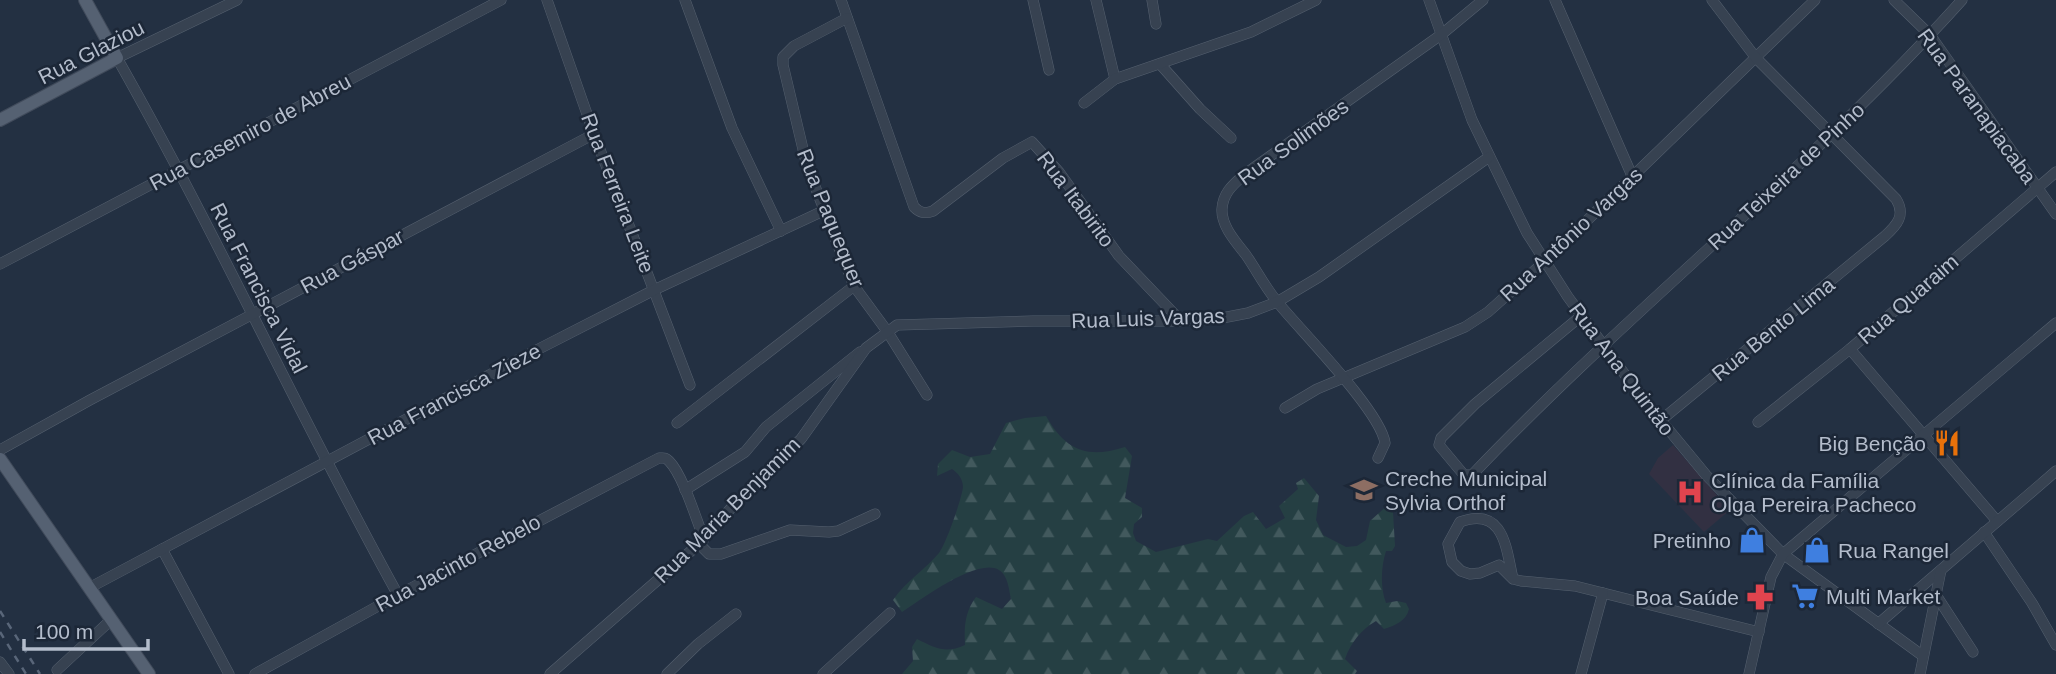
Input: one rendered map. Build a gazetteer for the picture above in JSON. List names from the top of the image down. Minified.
{"streets":{"main road":["Rua Glaziou","Rua Francisca Vidal"],"street":["Rua Paranapiacaba","Rua Casemiro de Abreu","Rua Solimões","Rua Teixeira de Pinho","Rua Ferreira Leite","Rua Itabirito","Rua Paquequer","Rua Antônio Vargas","Rua Gáspar","Rua Quaraim","Rua Luis Vargas","Rua Bento Lima","Rua Ana Quintão","Rua Francisca Zieze","Rua Maria Benjamim","Rua Jacinto Rebelo"]},"crossings":[["Rua Glaziou","Rua Francisca Vidal"],["Rua Paranapiacaba","Rua Teixeira de Pinho"],["Rua Paranapiacaba","Rua Quaraim"],["Rua Casemiro de Abreu","Rua Francisca Vidal"],["Rua Solimões","Rua Antônio Vargas"],["Rua Solimões","Rua Luis Vargas"],["Rua Solimões","Rua Ana Quintão"],["Rua Teixeira de Pinho","Rua Bento Lima"],["Rua Teixeira de Pinho","Rua Ana Quintão"],["Rua Ferreira Leite","Rua Gáspar"],["Rua Ferreira Leite","Rua Francisca Zieze"],["Rua Itabirito","Rua Paquequer"],["Rua Itabirito","Rua Luis Vargas"],["Rua Paquequer","Rua Luis Vargas"],["Rua Paquequer","Rua Francisca Zieze"],["Rua Paquequer","Rua Maria Benjamim"],["Rua Antônio Vargas","Rua Ana Quintão"],["Rua Gáspar","Rua Francisca Vidal"],["Rua Francisca Vidal","Rua Francisca Zieze"],["Rua Francisca Vidal","Rua Jacinto Rebelo"],["Rua Luis Vargas","Rua Ana Quintão"],["Rua Luis Vargas","Rua Maria Benjamim"],["Rua Bento Lima","Rua Ana Quintão"]],"places":{"restaurant":["Big Benção"],"school or university":["Creche Municipal Sylvia Orthof"],"hospital":["Clínica da Família Olga Pereira Pacheco"],"shop":["Pretinho","Rua Rangel"],"supermarket":["Multi Market"],"pharmacy":["Boa Saúde"]},"scale_bar":"100 m"}
